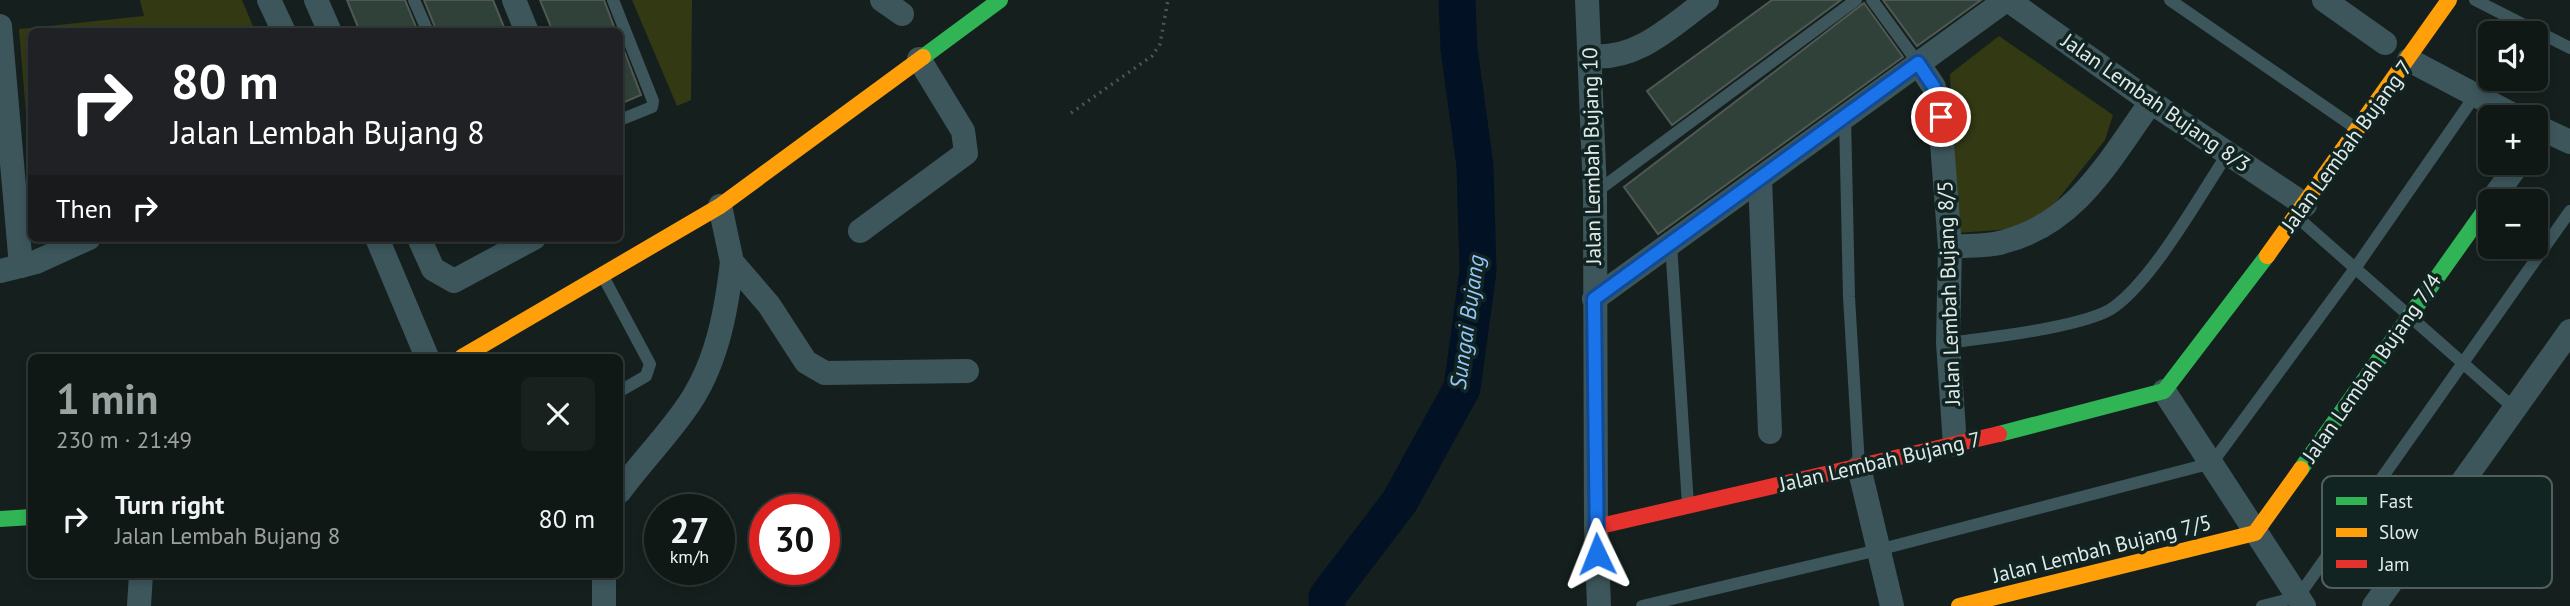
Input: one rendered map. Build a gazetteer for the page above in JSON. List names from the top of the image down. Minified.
{"streets":{"street":["Jalan Lembah Bujang 8/3","Jalan Lembah Bujang 7","Jalan Lembah Bujang 10","Jalan Lembah Bujang 8/5","Jalan Lembah Bujang 7/4","Jalan Lembah Bujang 7/5"]},"crossings":[["Jalan Lembah Bujang 8/3","Jalan Lembah Bujang 7"],["Jalan Lembah Bujang 7","Jalan Lembah Bujang 10"],["Jalan Lembah Bujang 7","Jalan Lembah Bujang 8/5"],["Jalan Lembah Bujang 7/4","Jalan Lembah Bujang 7/5"]],"water":["Sungai Bujang"],"legend":["Fast","Slow","Jam"],"page":{"map_buttons":["+","−"],"turn":["80 m","Jalan Lembah Bujang 8"],"then":"Then","heading":["1 min","230 m · 21:49"],"list":[{"name":"Turn right","note":"Jalan Lembah Bujang 8","value":"80 m"}],"speed":"27 km/h","limit":"30"}}
